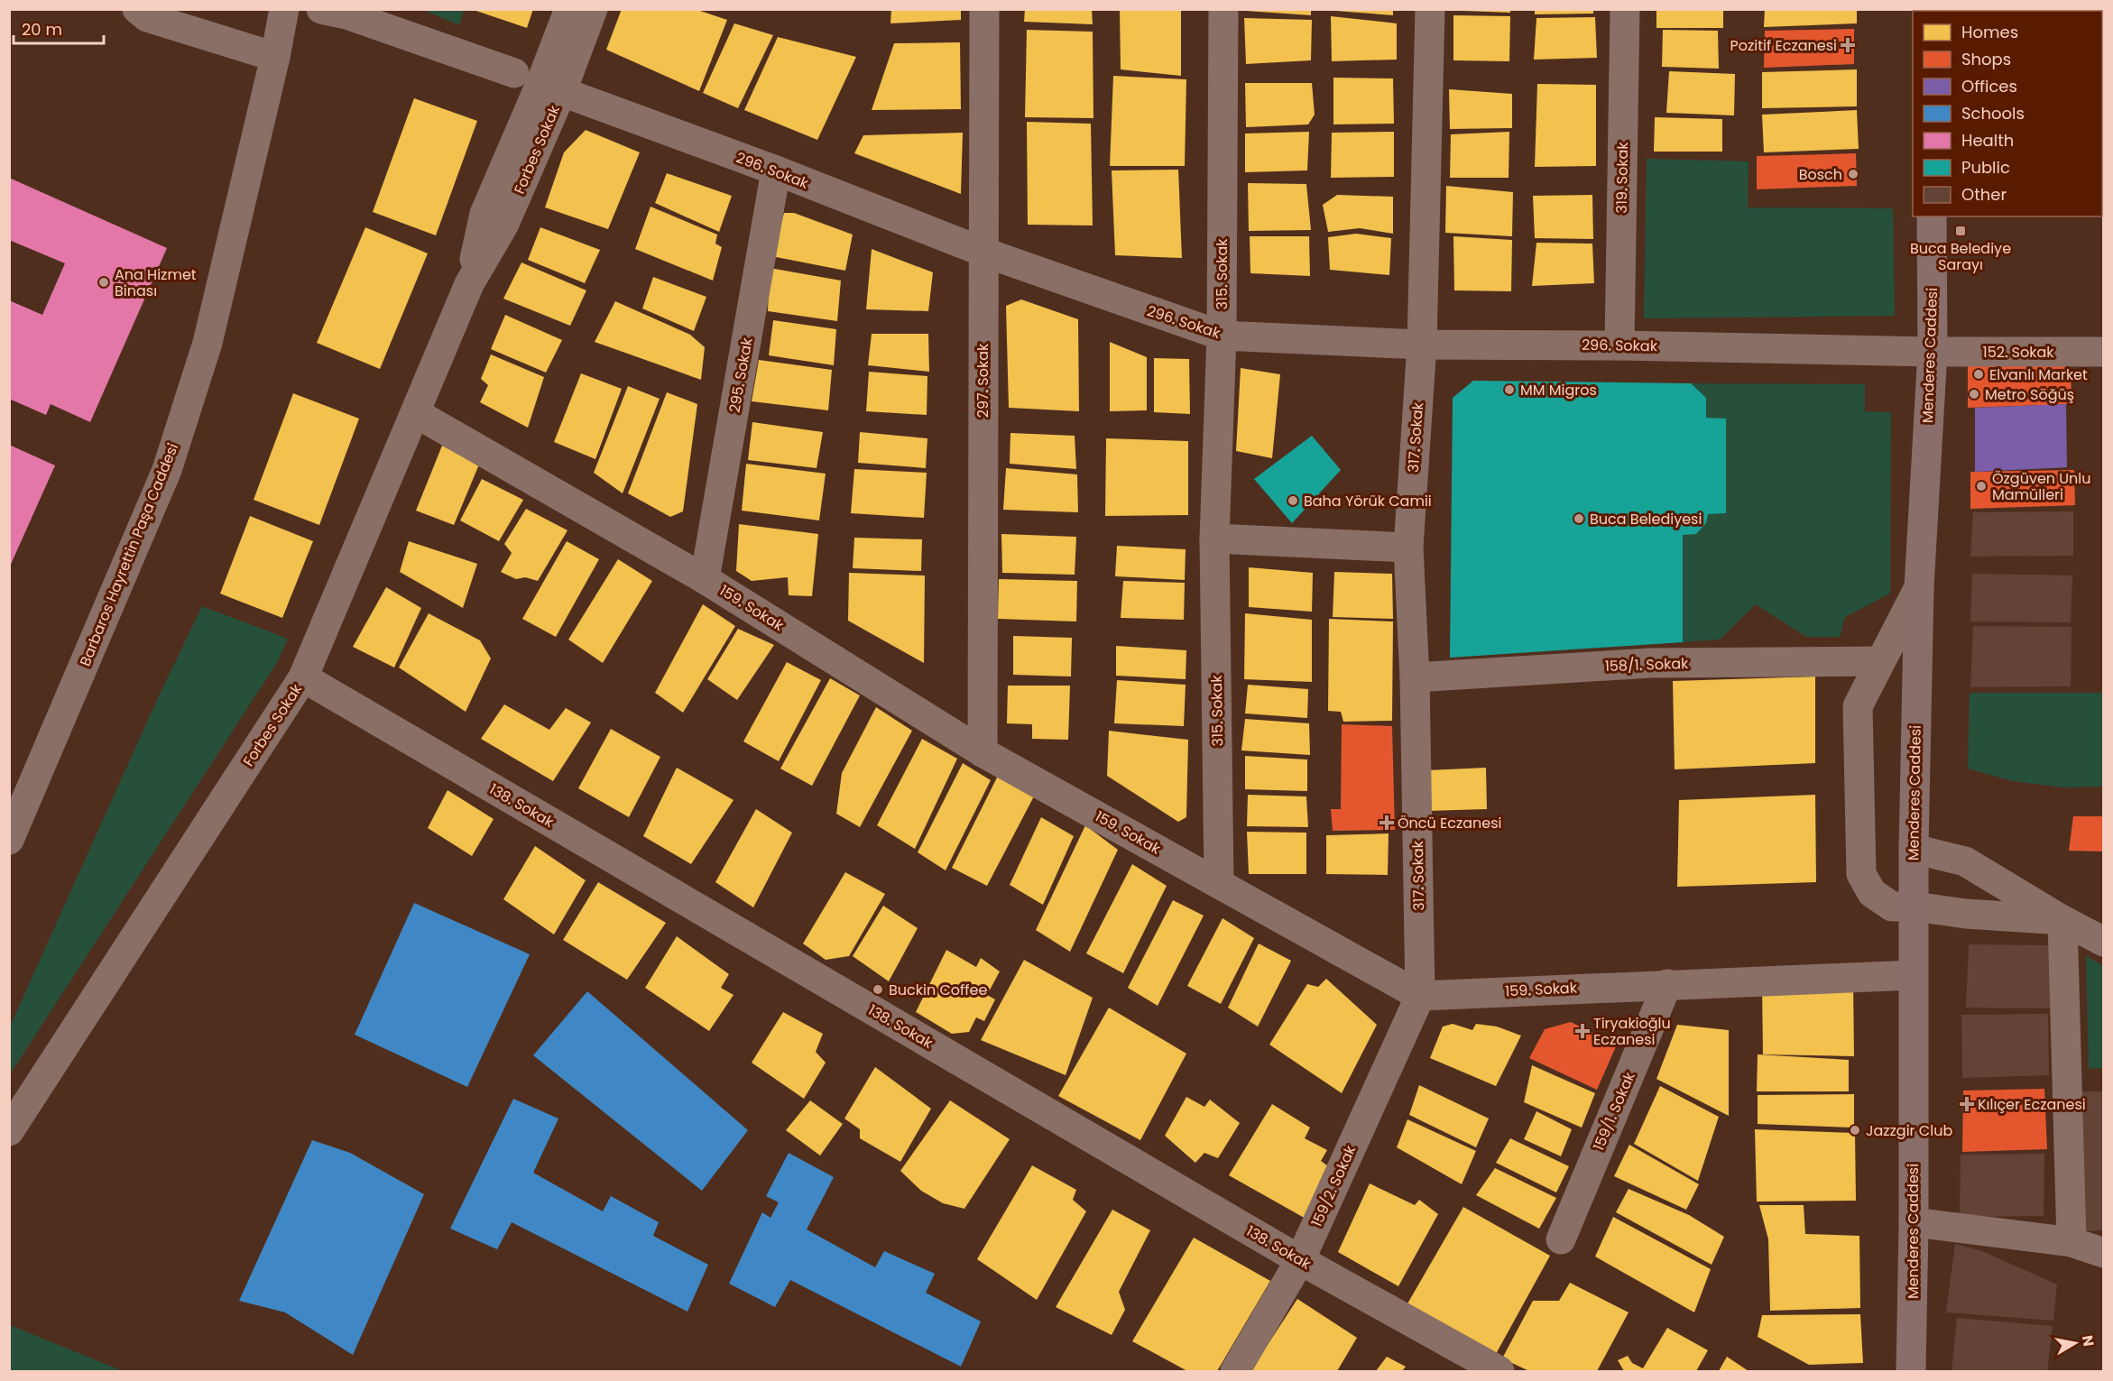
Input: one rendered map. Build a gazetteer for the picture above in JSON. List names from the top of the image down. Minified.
{"streets":{"main road":["Menderes Caddesi"],"street":["Forbes Sokak","296. Sokak","319. Sokak","315. Sokak","152. Sokak","295. Sokak","297. Sokak","317. Sokak","Barbaros Hayrettin Paşa Caddesi","159. Sokak","158/1. Sokak","138. Sokak","159/1. Sokak","159/2. Sokak"]},"crossings":[["Forbes Sokak","296. Sokak"],["Forbes Sokak","159. Sokak"],["Forbes Sokak","138. Sokak"],["296. Sokak","319. Sokak"],["296. Sokak","315. Sokak"],["296. Sokak","152. Sokak"],["296. Sokak","Menderes Caddesi"],["296. Sokak","295. Sokak"],["296. Sokak","297. Sokak"],["296. Sokak","317. Sokak"],["315. Sokak","159. Sokak"],["152. Sokak","Menderes Caddesi"],["Menderes Caddesi","159. Sokak"],["295. Sokak","159. Sokak"],["297. Sokak","159. Sokak"],["317. Sokak","159. Sokak"],["317. Sokak","158/1. Sokak"],["317. Sokak","159/2. Sokak"],["159. Sokak","159/1. Sokak"],["159. Sokak","159/2. Sokak"],["138. Sokak","159/2. Sokak"]],"places":{"health":["Pozitif Eczanesi","Öncü Eczanesi","Tiryakioğlu Eczanesi","Kılıçer Eczanesi"],"other":["Bosch","Ana Hizmet Binası","Elvanlı Market","MM Migros","Metro Söğüş","Özgüven Unlu Mamülleri","Baha Yörük Camii","Buca Belediyesi","Buckin Coffee","Jazzgir Club"],"transit":["Buca Belediye Sarayı"]},"legend":["Homes","Shops","Offices","Schools","Health","Public","Other"],"scale_bar":"20 m","north":"right"}
